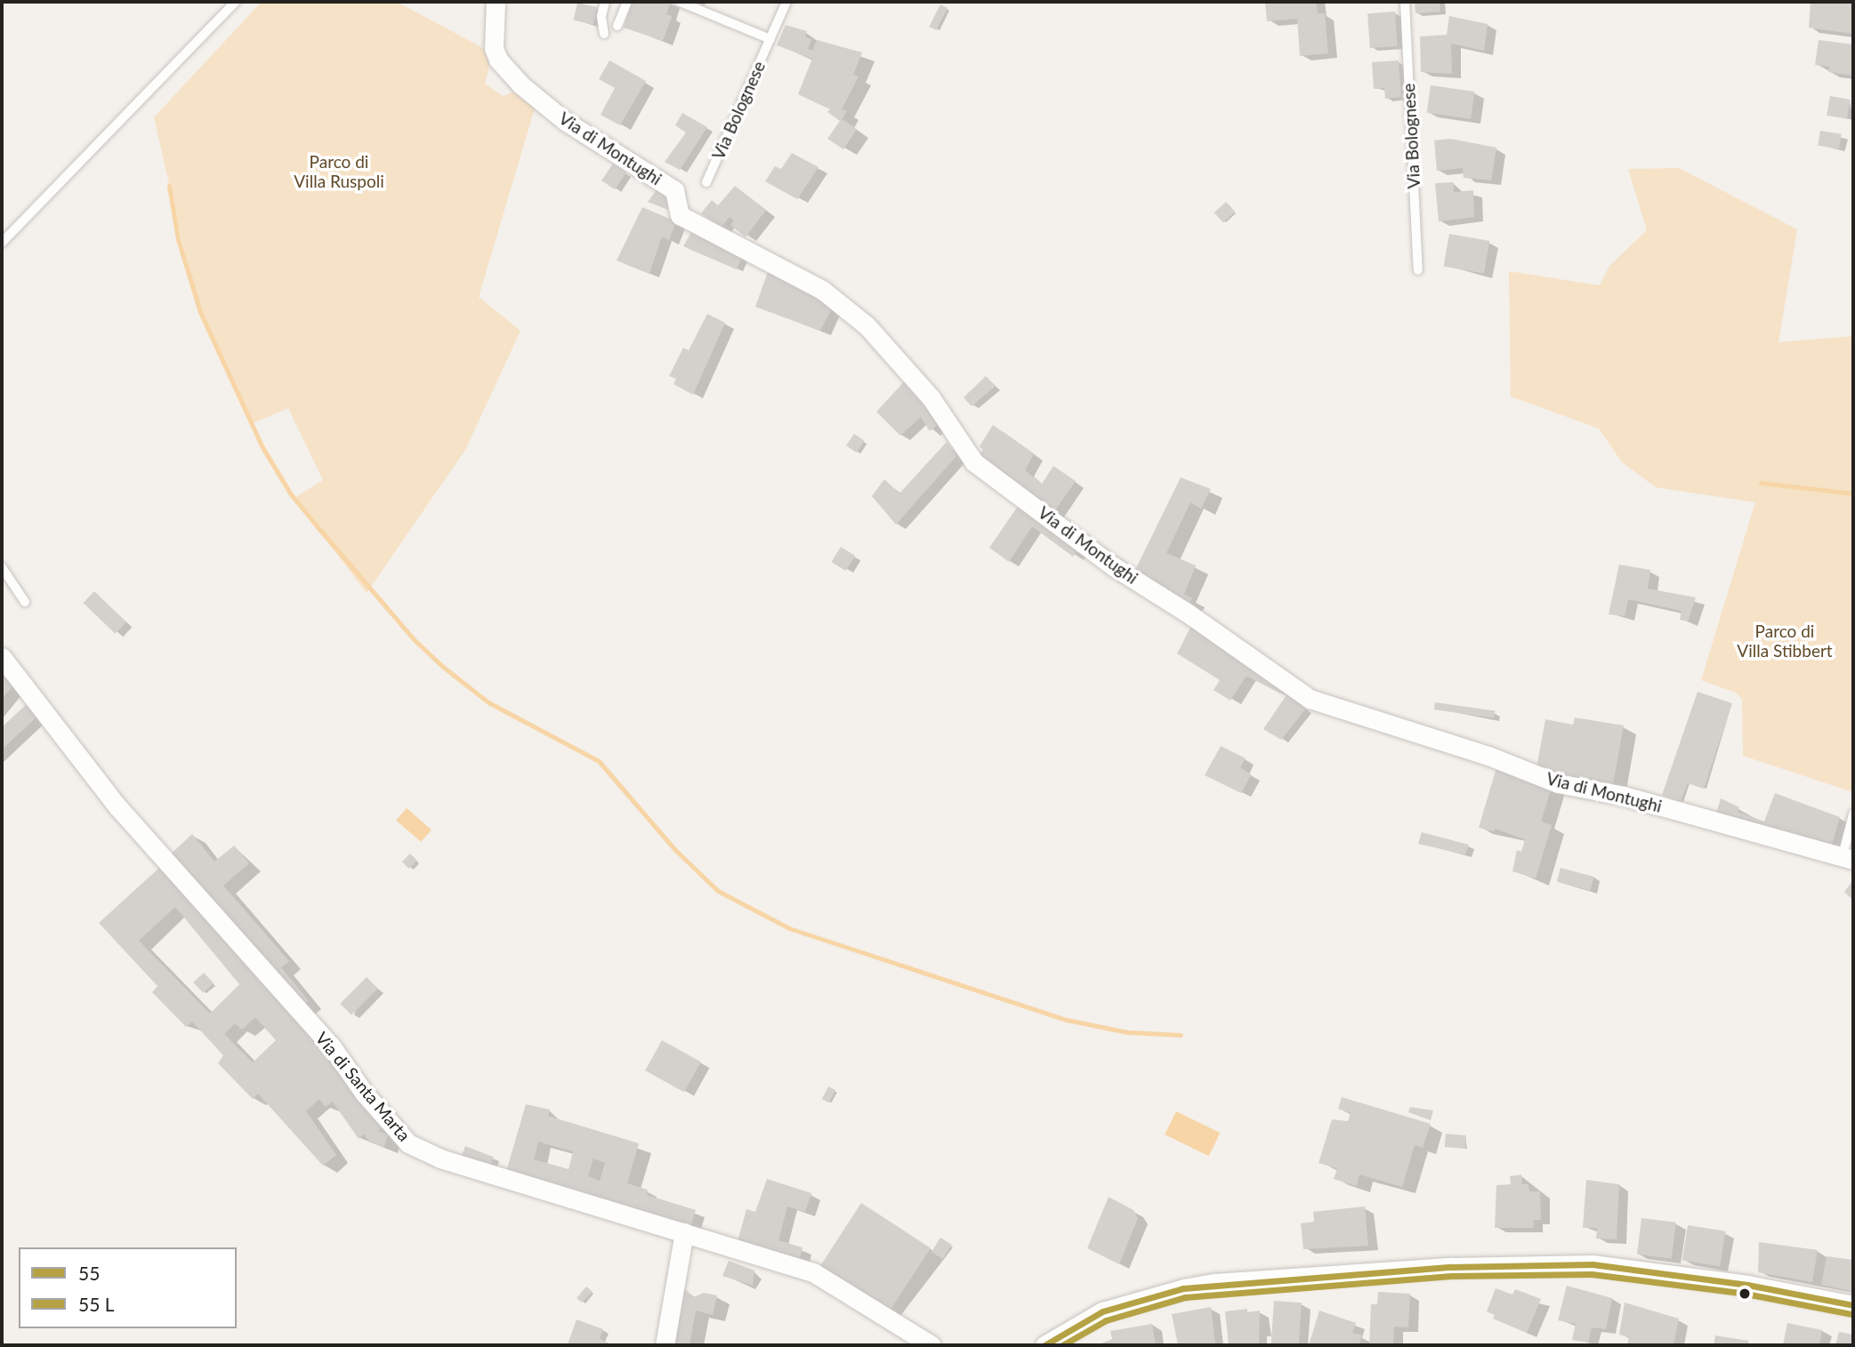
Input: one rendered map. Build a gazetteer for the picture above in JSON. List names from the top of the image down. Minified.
{"streets":{"street":["Via di Montughi","Via di Santa Marta"],"lane":["Via Bolognese"]},"parks":["Parco di Villa Ruspoli","Parco di Villa Stibbert"],"lines":["transit line 55"],"legend":["55","55 L"]}
